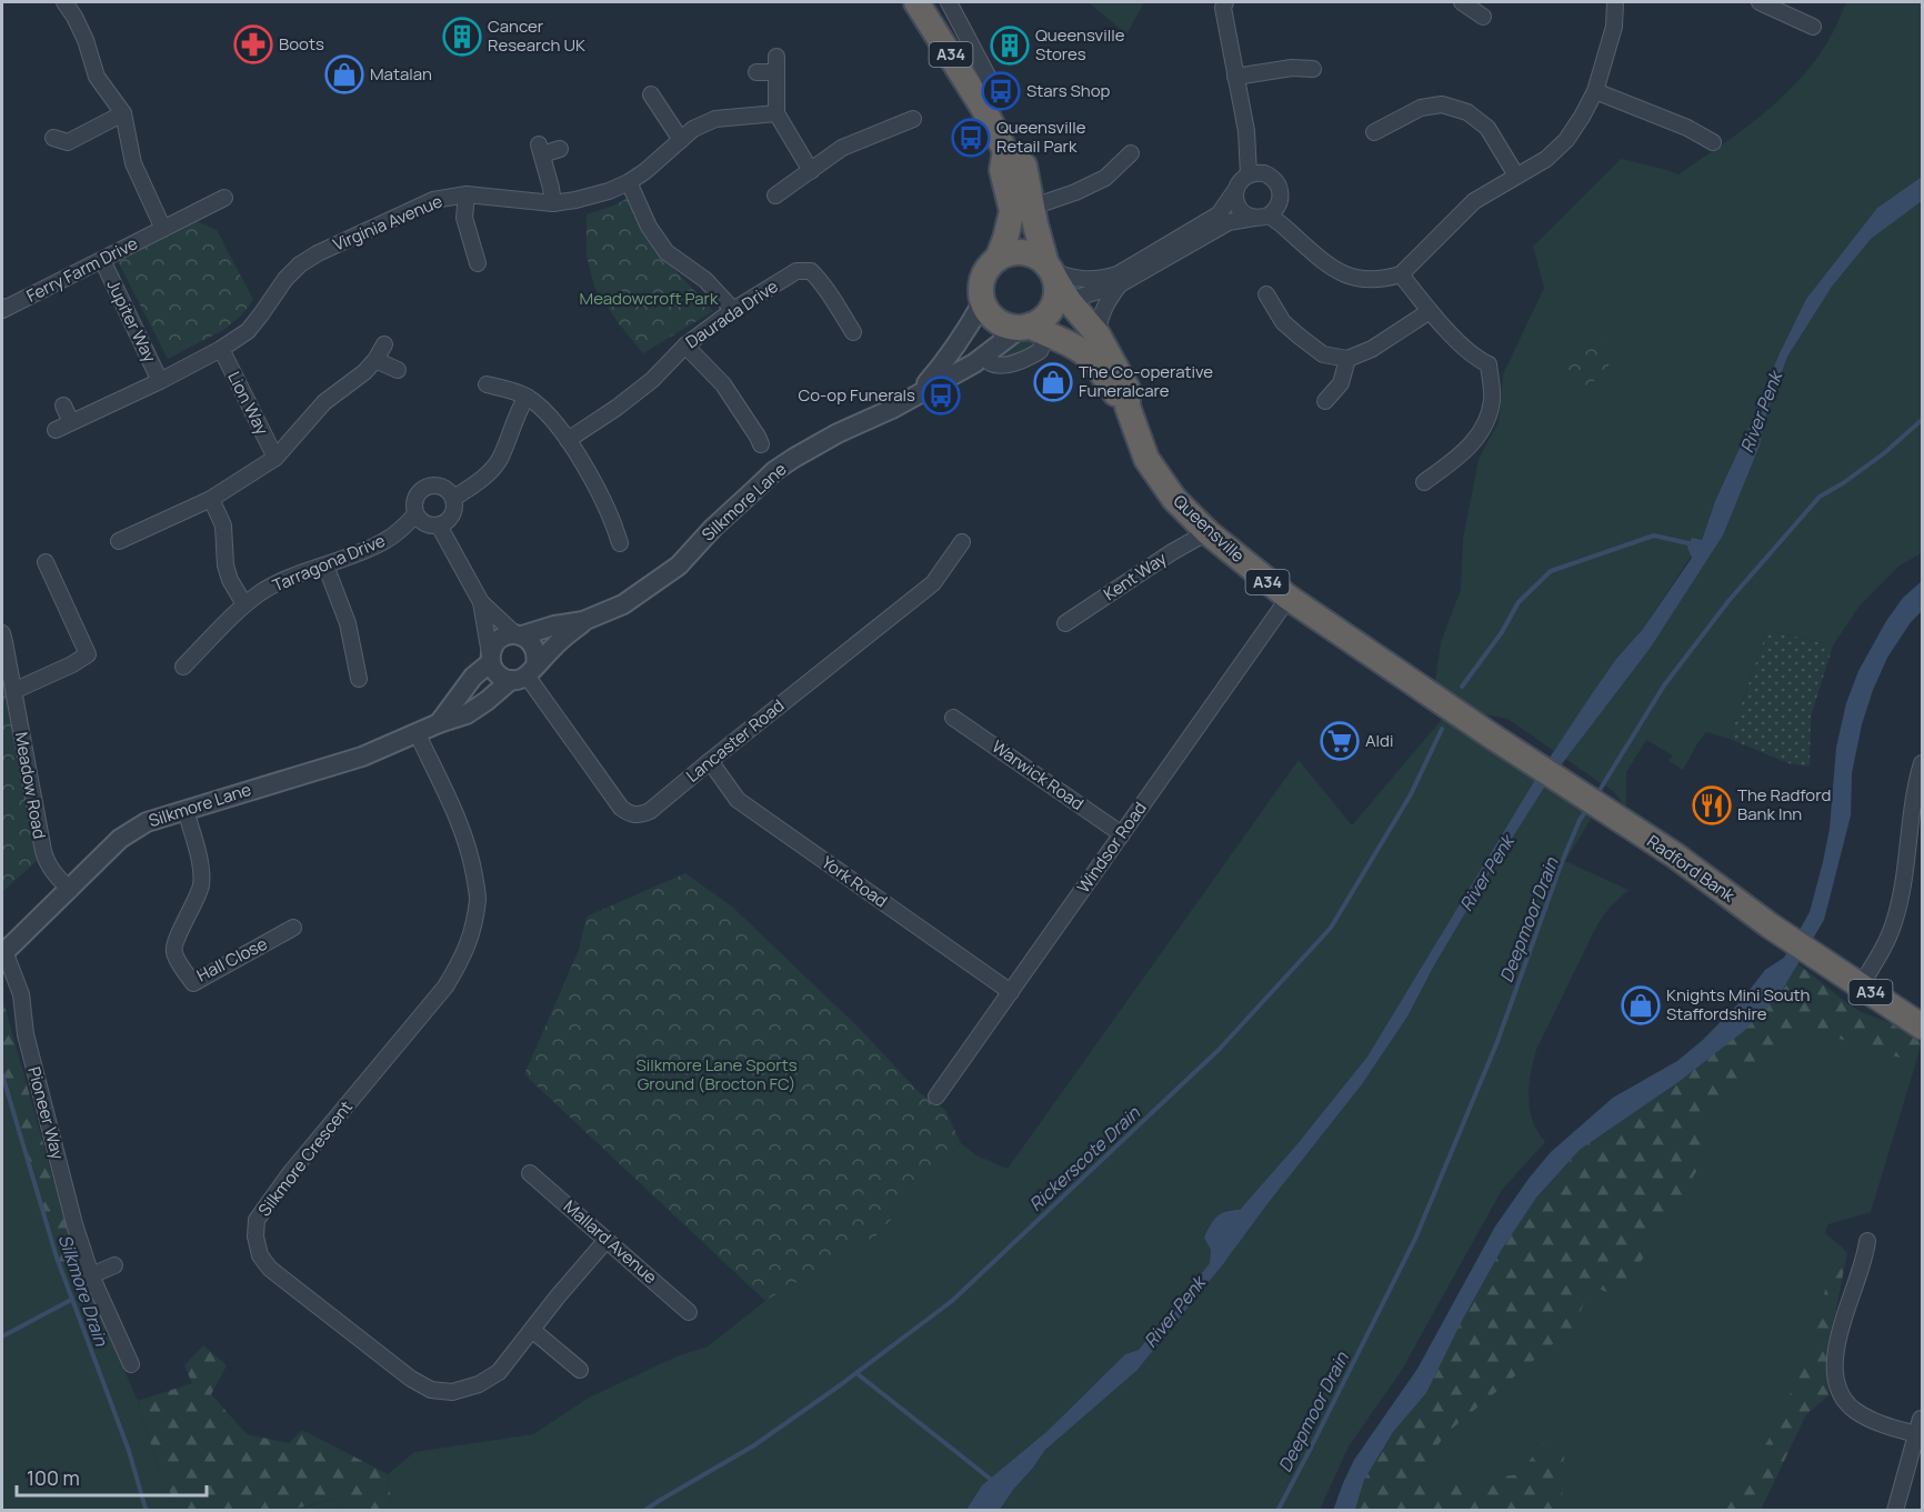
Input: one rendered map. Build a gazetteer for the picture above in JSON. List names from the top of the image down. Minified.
{"streets":{"highway":["A34","Queensville","Radford Bank"],"street":["Virginia Avenue","Ferry Farm Drive","Daurada Drive","Jupiter Way","Lion Way","Silkmore Lane","Tarragona Drive","Kent Way","Lancaster Road","Warwick Road","Meadow Road","Windsor Road","York Road","Hall Close","Pioneer Way","Silkmore Crescent","Mallard Avenue"]},"crossings":[["A34","Silkmore Lane"],["A34","Queensville"],["Virginia Avenue","Jupiter Way"],["Virginia Avenue","Lion Way"],["Ferry Farm Drive","Jupiter Way"],["Silkmore Lane","Lancaster Road"],["Silkmore Lane","Meadow Road"],["Silkmore Lane","Hall Close"],["Silkmore Lane","Pioneer Way"],["Silkmore Lane","Silkmore Crescent"],["Queensville","Kent Way"],["Queensville","Windsor Road"],["Queensville","Radford Bank"],["Lancaster Road","York Road"],["Warwick Road","Windsor Road"],["Windsor Road","York Road"],["Silkmore Crescent","Mallard Avenue"]],"water":["River Penk","Deepmoor Drain","Rickerscote Drain","Silkmore Drain"],"parks":["Meadowcroft Park","Silkmore Lane Sports Ground (Brocton FC)"],"places":{"building":["Cancer Research UK","Queensville Stores"],"pharmacy":["Boots"],"shop":["Matalan","The Co-operative Funeralcare","Knights Mini South Staffordshire"],"bus stop":["Stars Shop","Queensville Retail Park","Co-op Funerals"],"supermarket":["Aldi"],"restaurant":["The Radford Bank Inn"]},"scale_bar":"100 m"}
